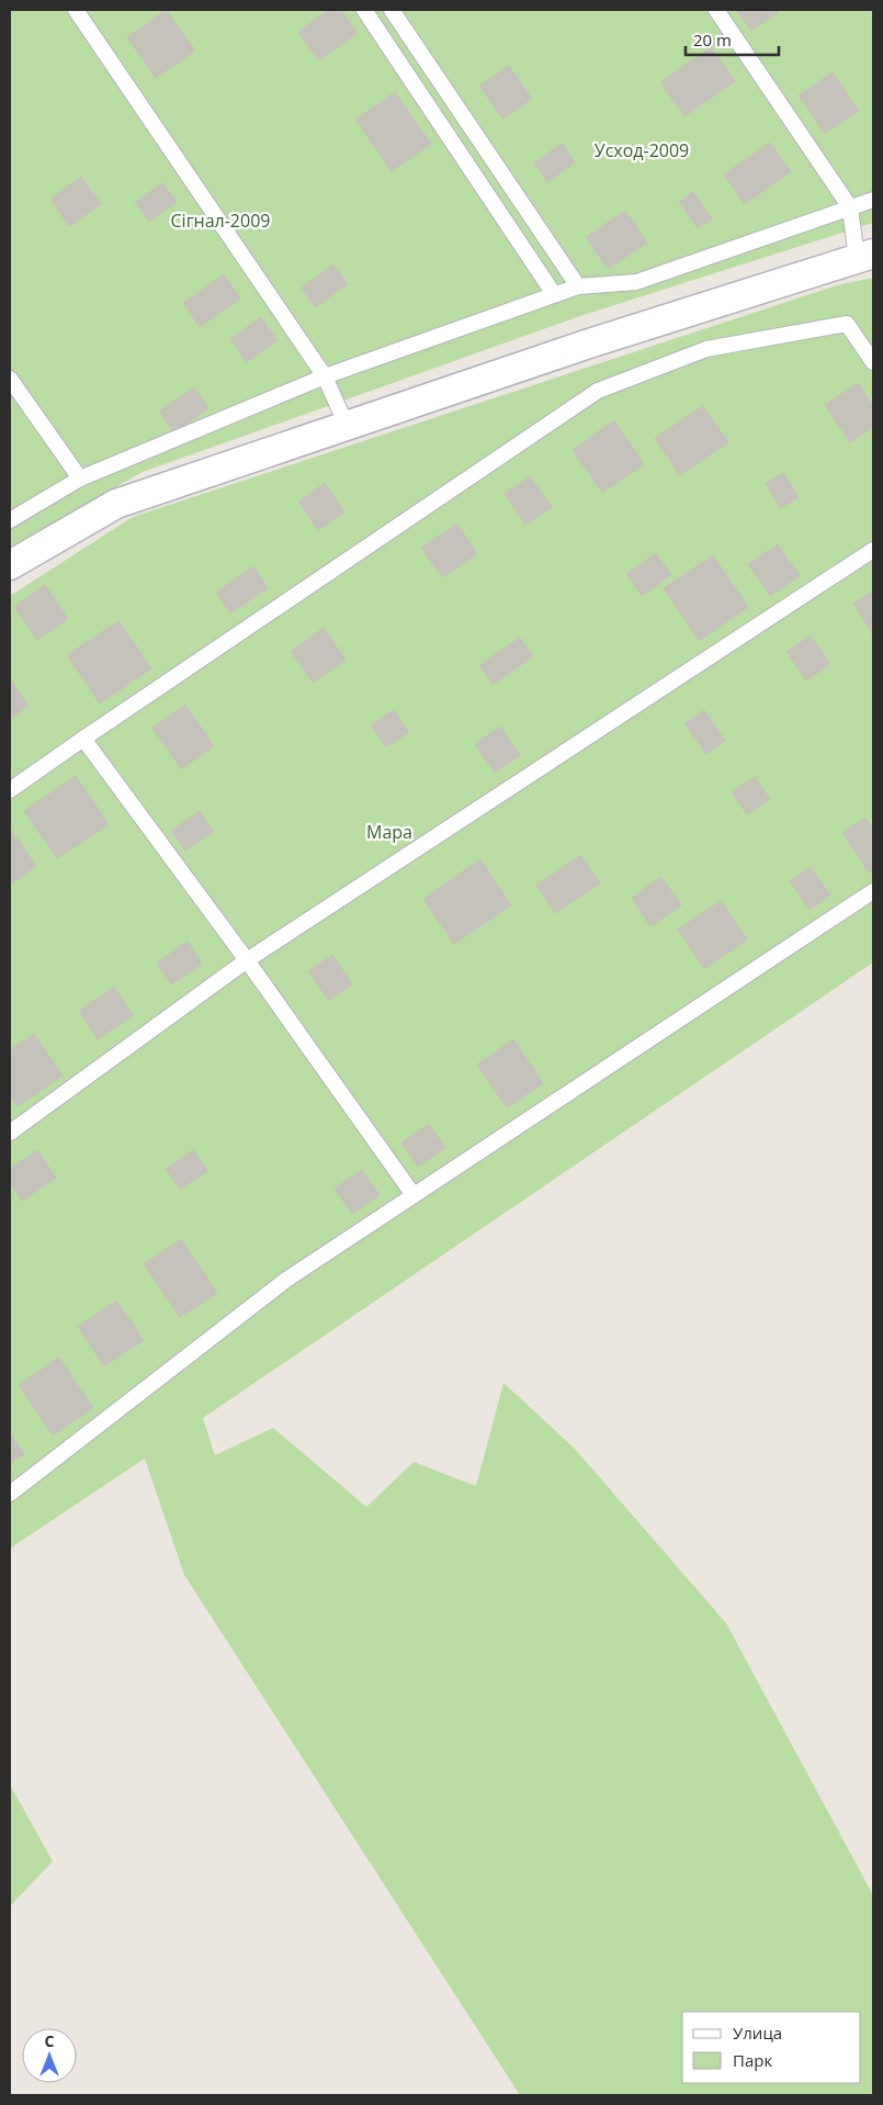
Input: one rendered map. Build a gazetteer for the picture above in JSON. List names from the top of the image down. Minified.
{"parks":["Усход-2009","Сігнал-2009","Мара"],"legend":["Улица","Парк"],"scale_bar":"20 m","north":"top"}
